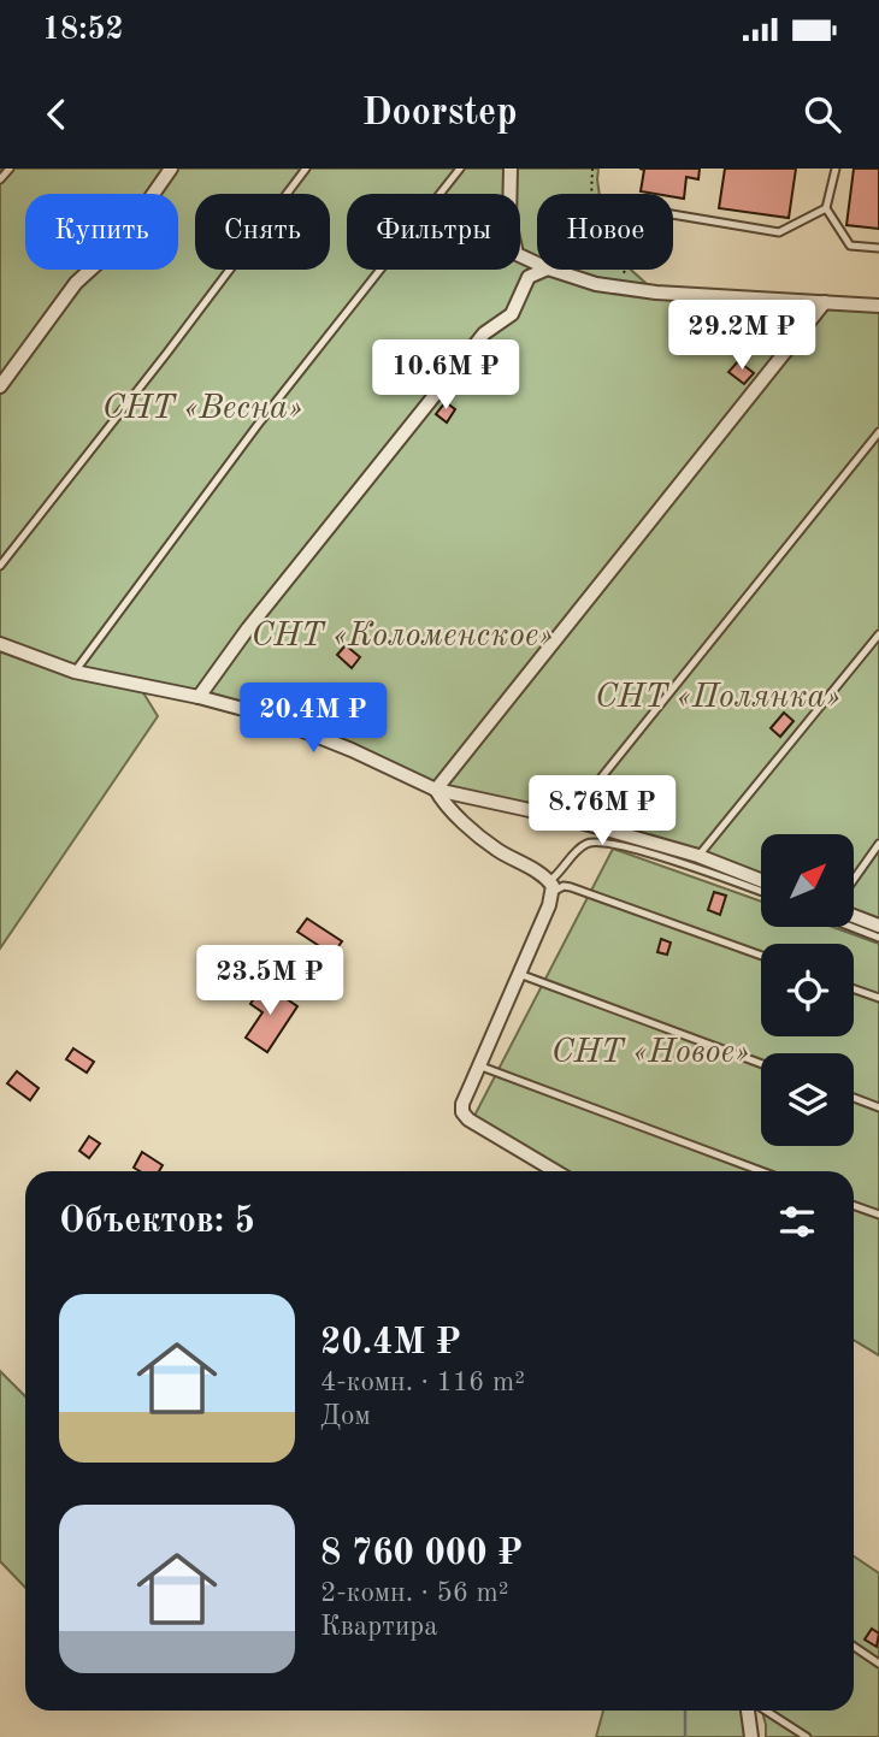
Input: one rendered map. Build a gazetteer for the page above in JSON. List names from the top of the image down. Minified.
{"parks":["СНТ «Весна»","СНТ «Коломенское»","СНТ «Полянка»","СНТ «Новое»"],"north":"top right","page":{"status":"18:52","header":"Doorstep","chip":["Купить","Снять","Фильтры","Новое"],"price":["29.2M ₽","10.6M ₽","20.4M ₽","8.76M ₽","23.5M ₽"],"heading":"Объектов: 5","list":[{"name":"20.4M ₽","note":"4-комн. · 116 m² · Дом"},{"name":"8 760 000 ₽","note":"2-комн. · 56 m² · Квартира"}]}}
